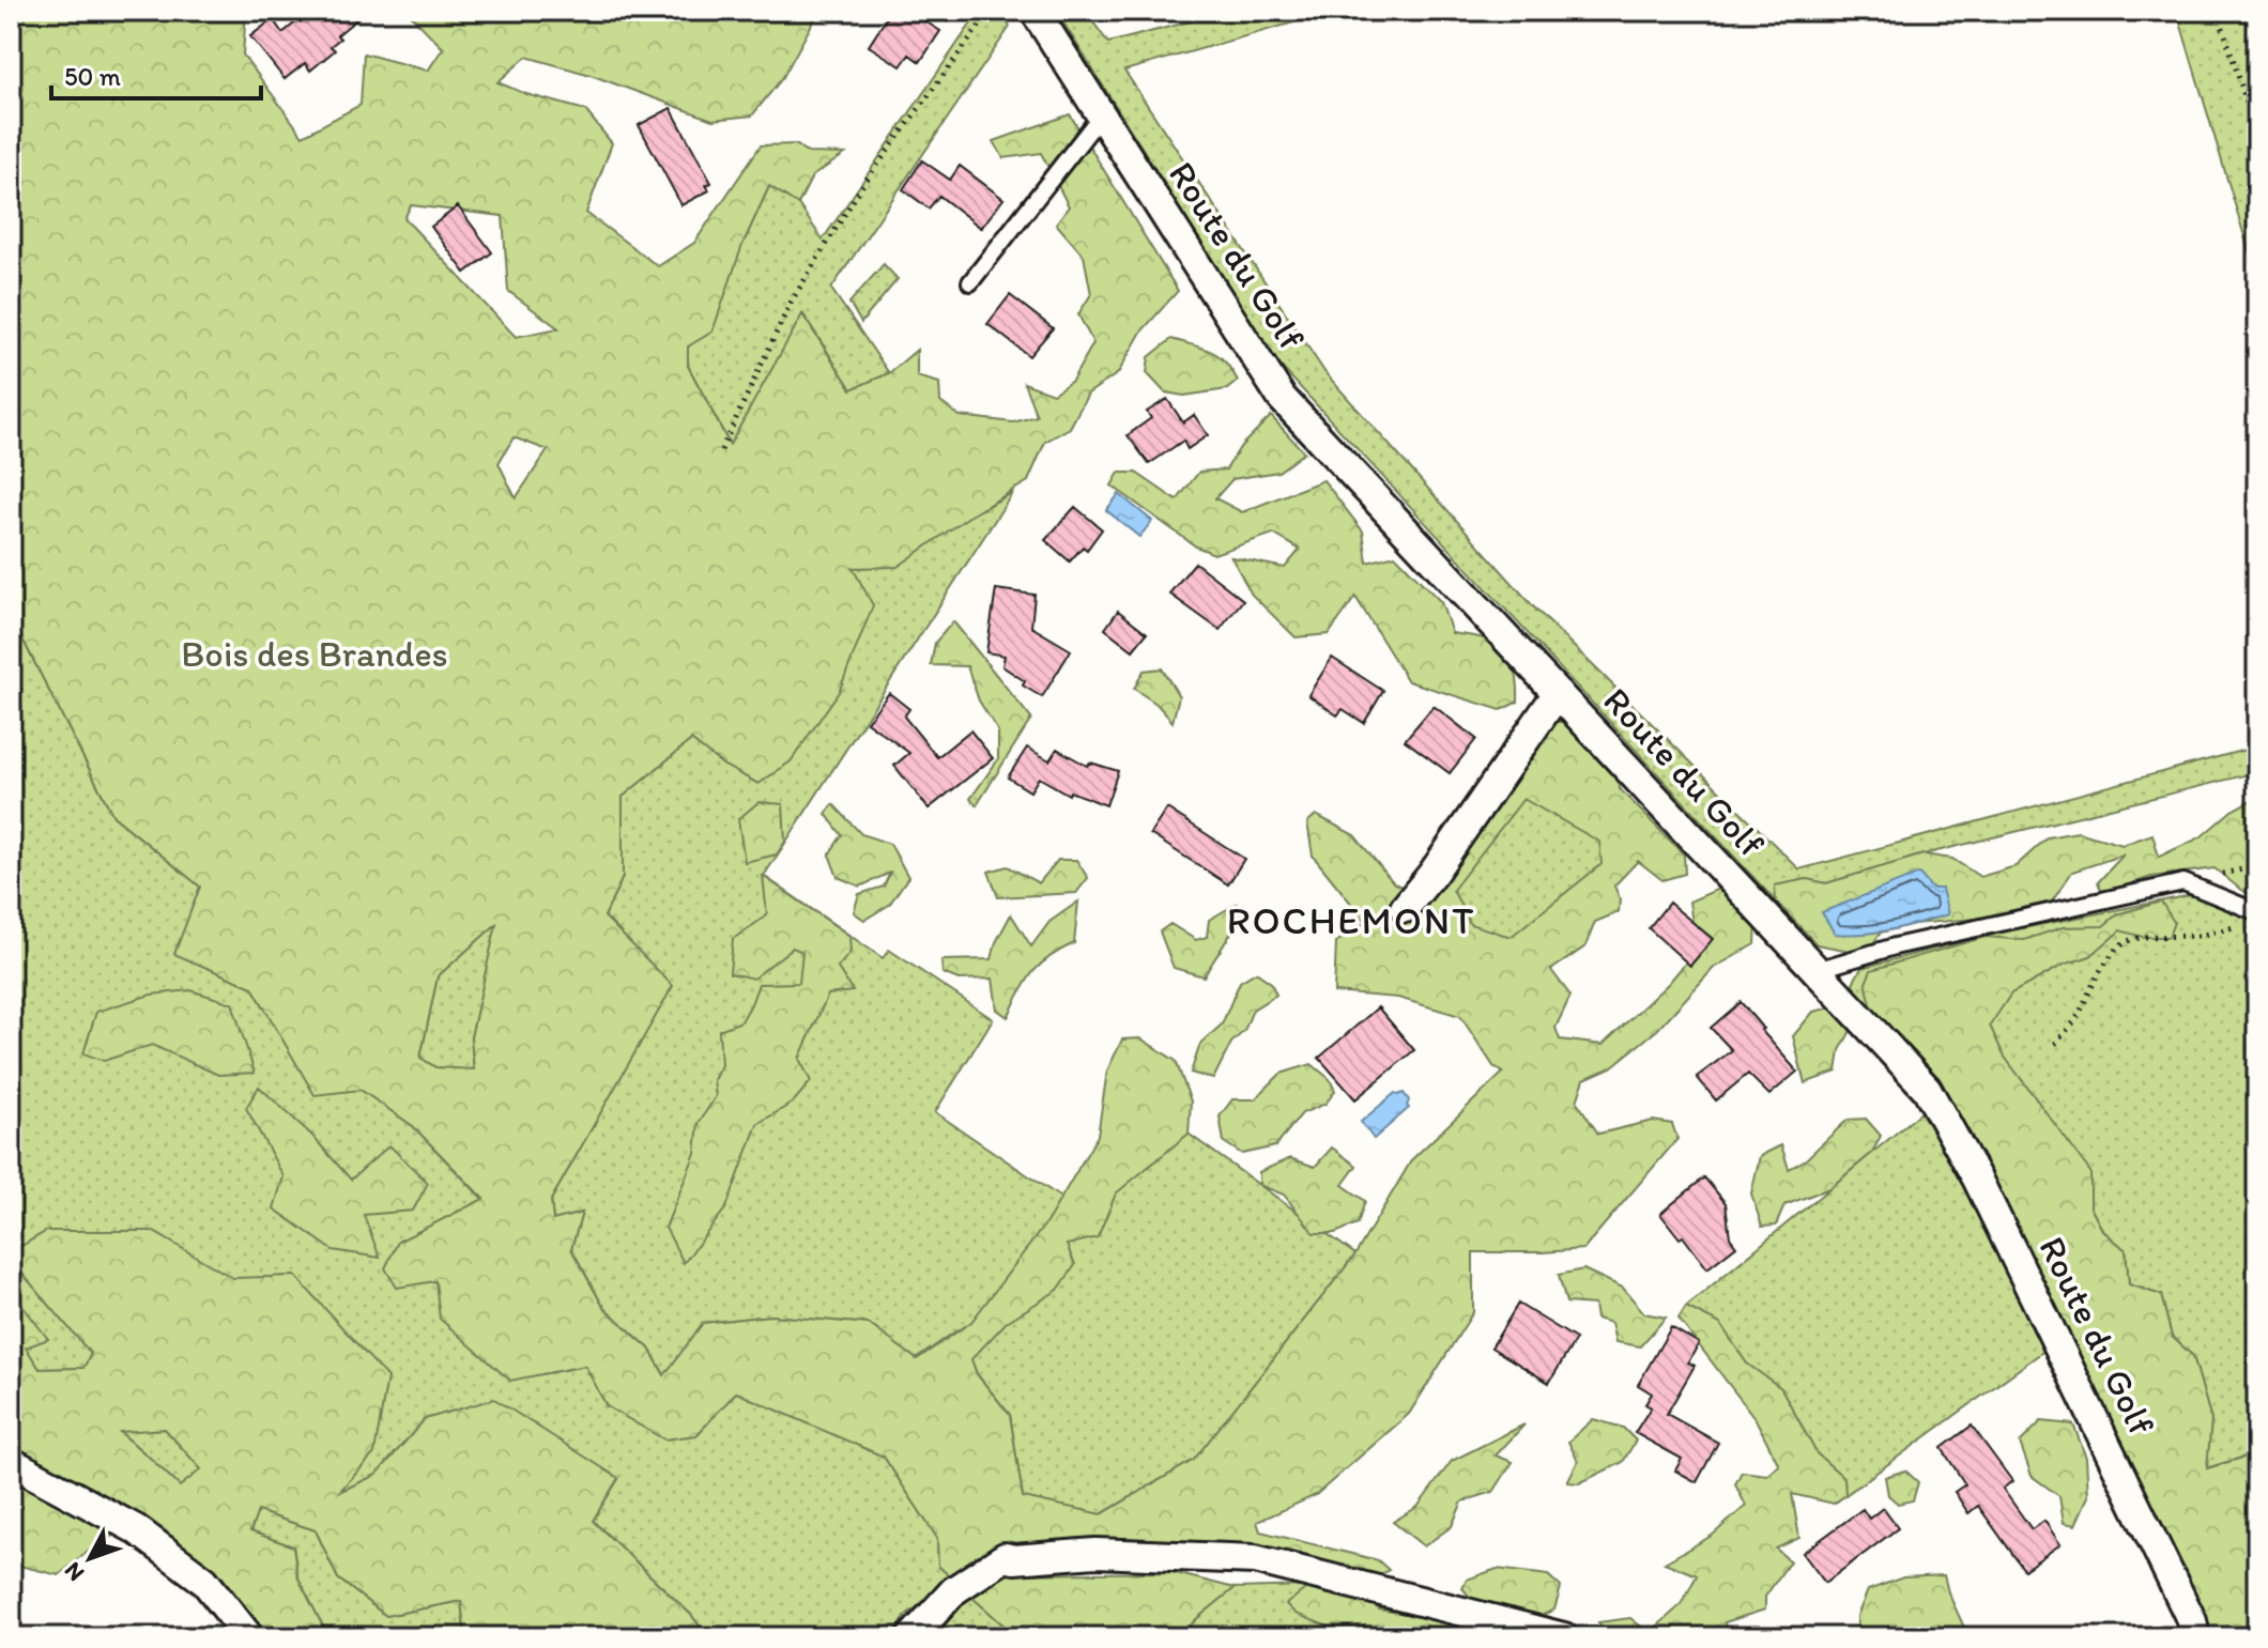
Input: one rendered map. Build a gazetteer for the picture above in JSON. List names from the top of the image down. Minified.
{"streets":{"street":["Route du Golf"]},"districts":["ROCHEMONT"],"parks":["Bois des Brandes"],"scale_bar":"50 m","north":"bottom left"}
